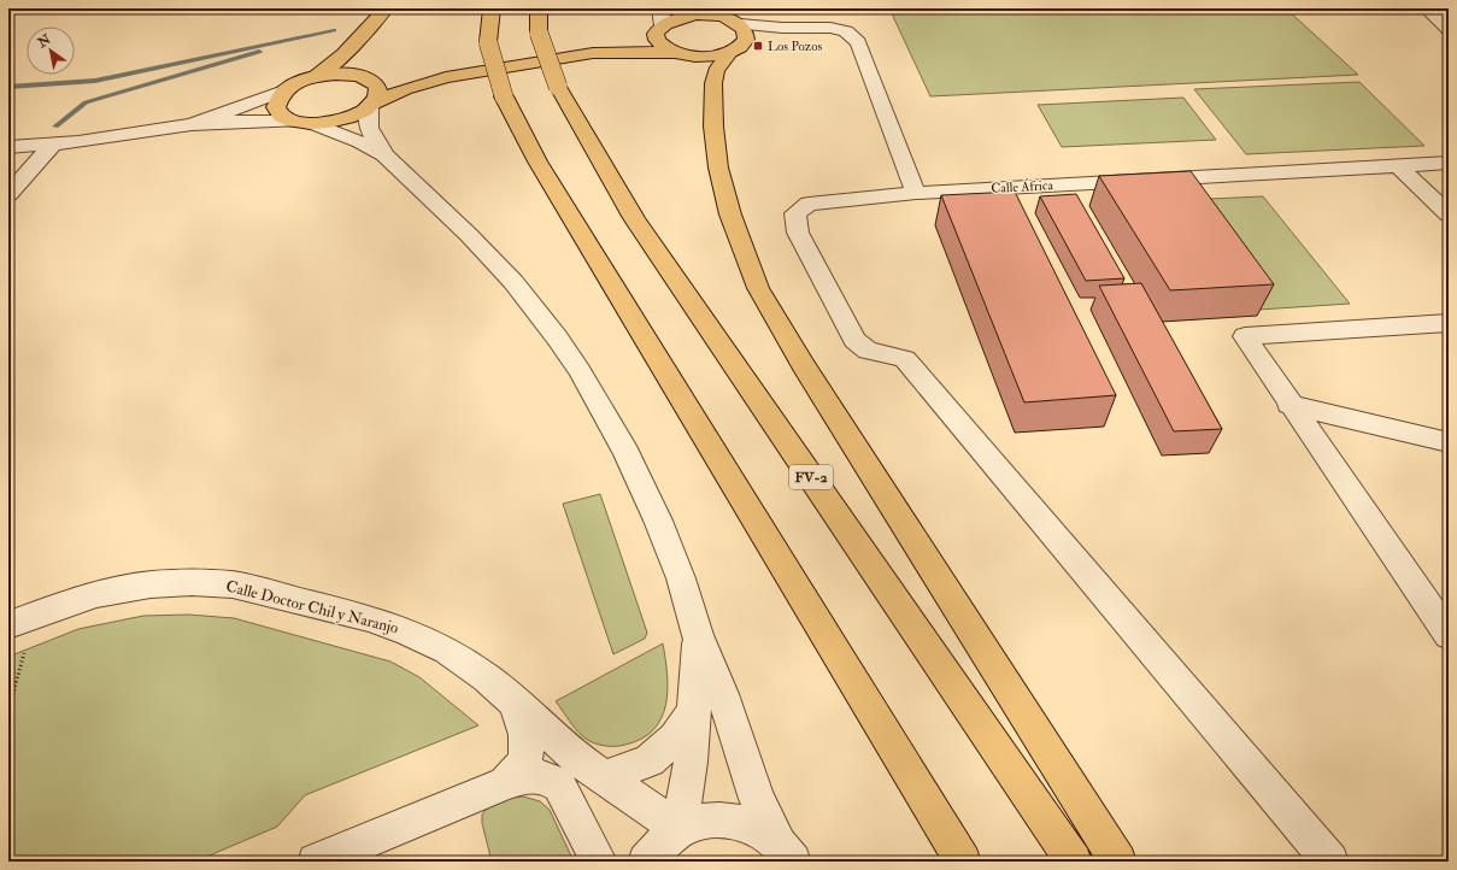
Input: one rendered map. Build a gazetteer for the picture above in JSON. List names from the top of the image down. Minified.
{"streets":{"main road":["FV-2"],"street":["Calle África","Calle Doctor Chil y Naranjo"]},"places":{"transit":["Los Pozos"]},"north":"top left"}
